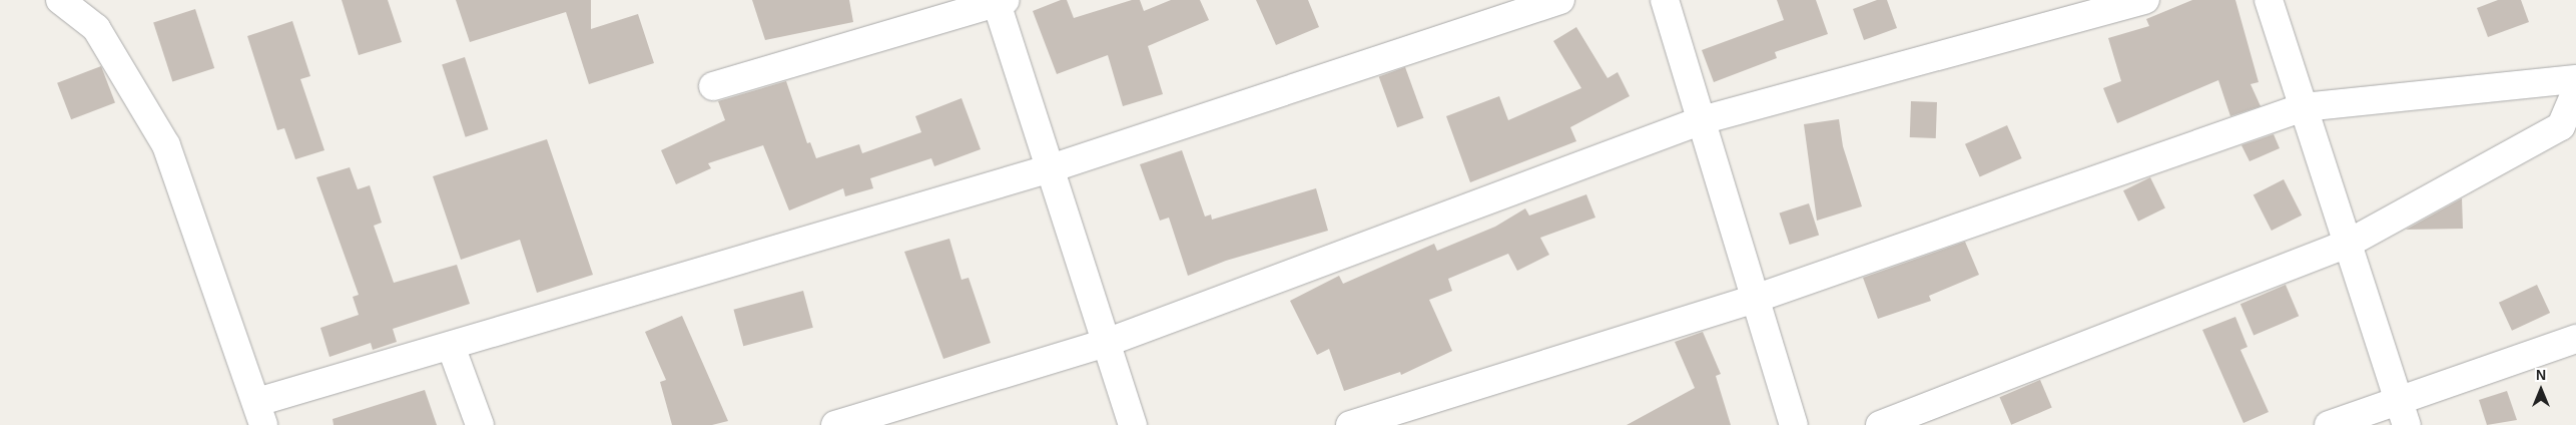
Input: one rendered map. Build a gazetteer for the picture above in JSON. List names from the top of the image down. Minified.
{"north":"top"}
